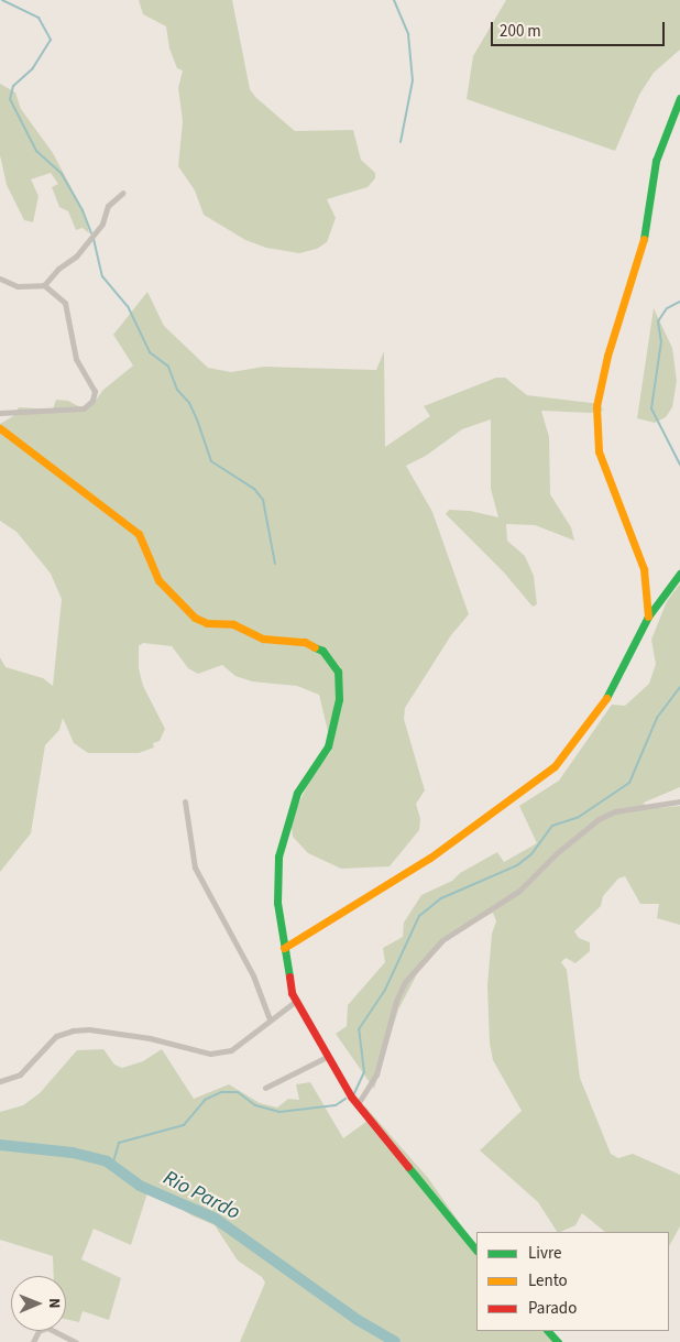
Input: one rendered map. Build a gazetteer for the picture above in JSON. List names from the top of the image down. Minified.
{"water":["Rio Pardo"],"legend":["Livre","Lento","Parado"],"scale_bar":"200 m","north":"right"}
